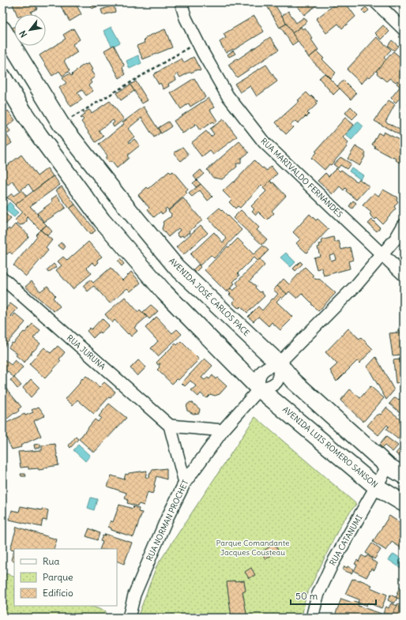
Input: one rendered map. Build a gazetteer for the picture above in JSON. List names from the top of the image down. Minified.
{"streets":{"main road":["AVENIDA JOSÉ CARLOS PACE","AVENIDA LUIS ROMERO SANSON"],"street":["RUA MARIVALDO FERNANDES","RUA JURUNA","RUA NORMAN PROCHET","RUA CATANUMI"]},"crossings":[["AVENIDA JOSÉ CARLOS PACE","RUA CATANUMI"],["AVENIDA LUIS ROMERO SANSON","RUA NORMAN PROCHET"],["AVENIDA LUIS ROMERO SANSON","RUA CATANUMI"]],"parks":["Parque Comandante Jacques Cousteau"],"legend":["Rua","Parque","Edifício"],"scale_bar":"50 m","north":"bottom left"}
